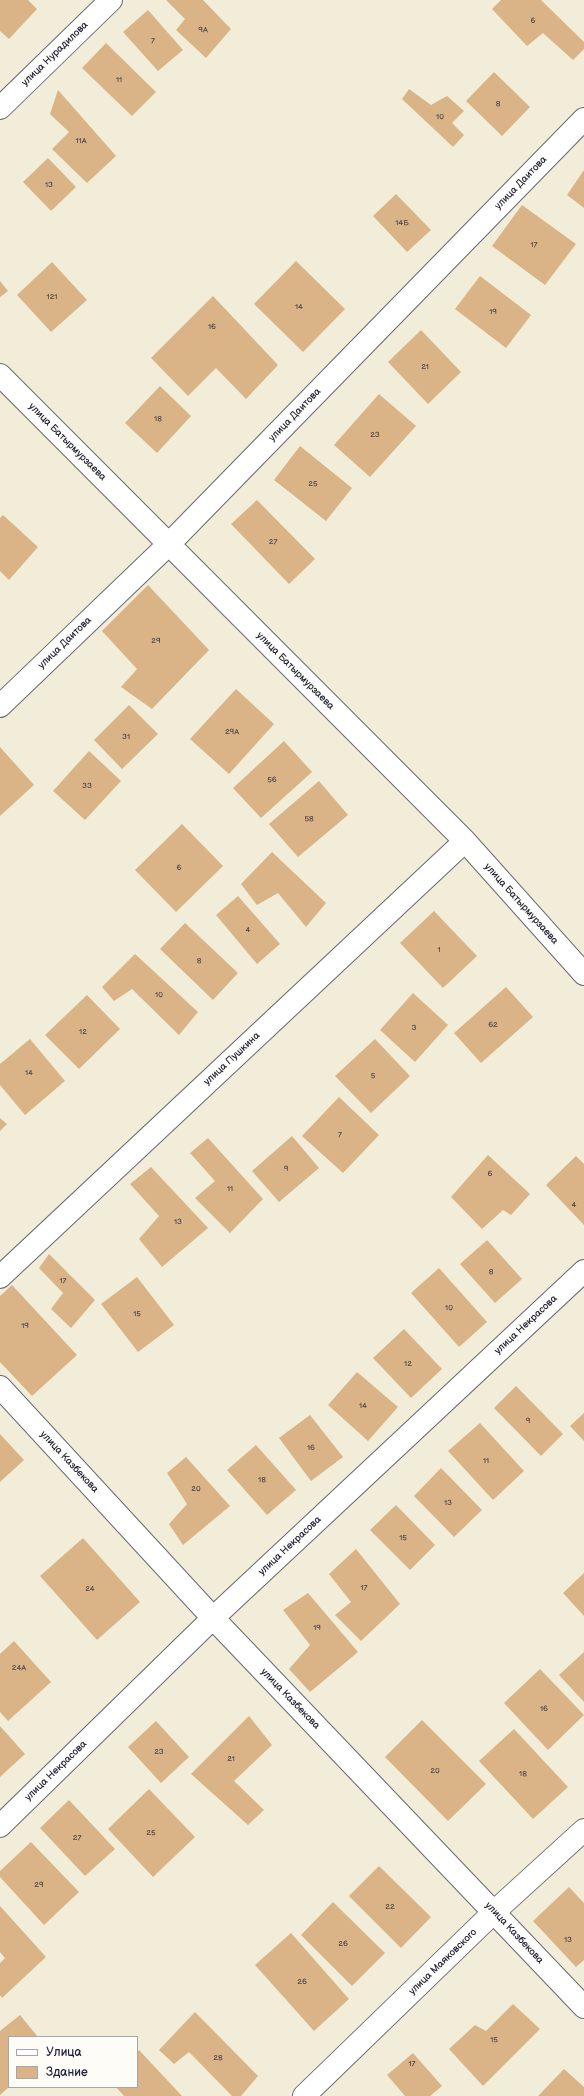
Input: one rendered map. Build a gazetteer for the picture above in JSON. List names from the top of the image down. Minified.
{"streets":{"street":["улица Нурадилова","улица Даитова","улица Батырмурзаева","улица Пушкина","улица Некрасова","улица Казбекова","улица Маяковского"]},"crossings":[["улица Даитова","улица Батырмурзаева"],["улица Батырмурзаева","улица Пушкина"],["улица Некрасова","улица Казбекова"],["улица Казбекова","улица Маяковского"]],"house_numbers":["6","9А","7","11","8","10","11А","13","14Б","17","121","14","19","16","21","18","23","25","27","29","29А","31","56","33","58","6","4","1","8","10","62","3","12","14","5","7","9","6","11","4","13","8","17","10","15","19","12","14","9","16","11","18","20","13","15","17","24","19","24А","16","23","21","20","18","25","27","29","22","13","26","26","15","28","17"],"legend":["Улица","Здание"]}
